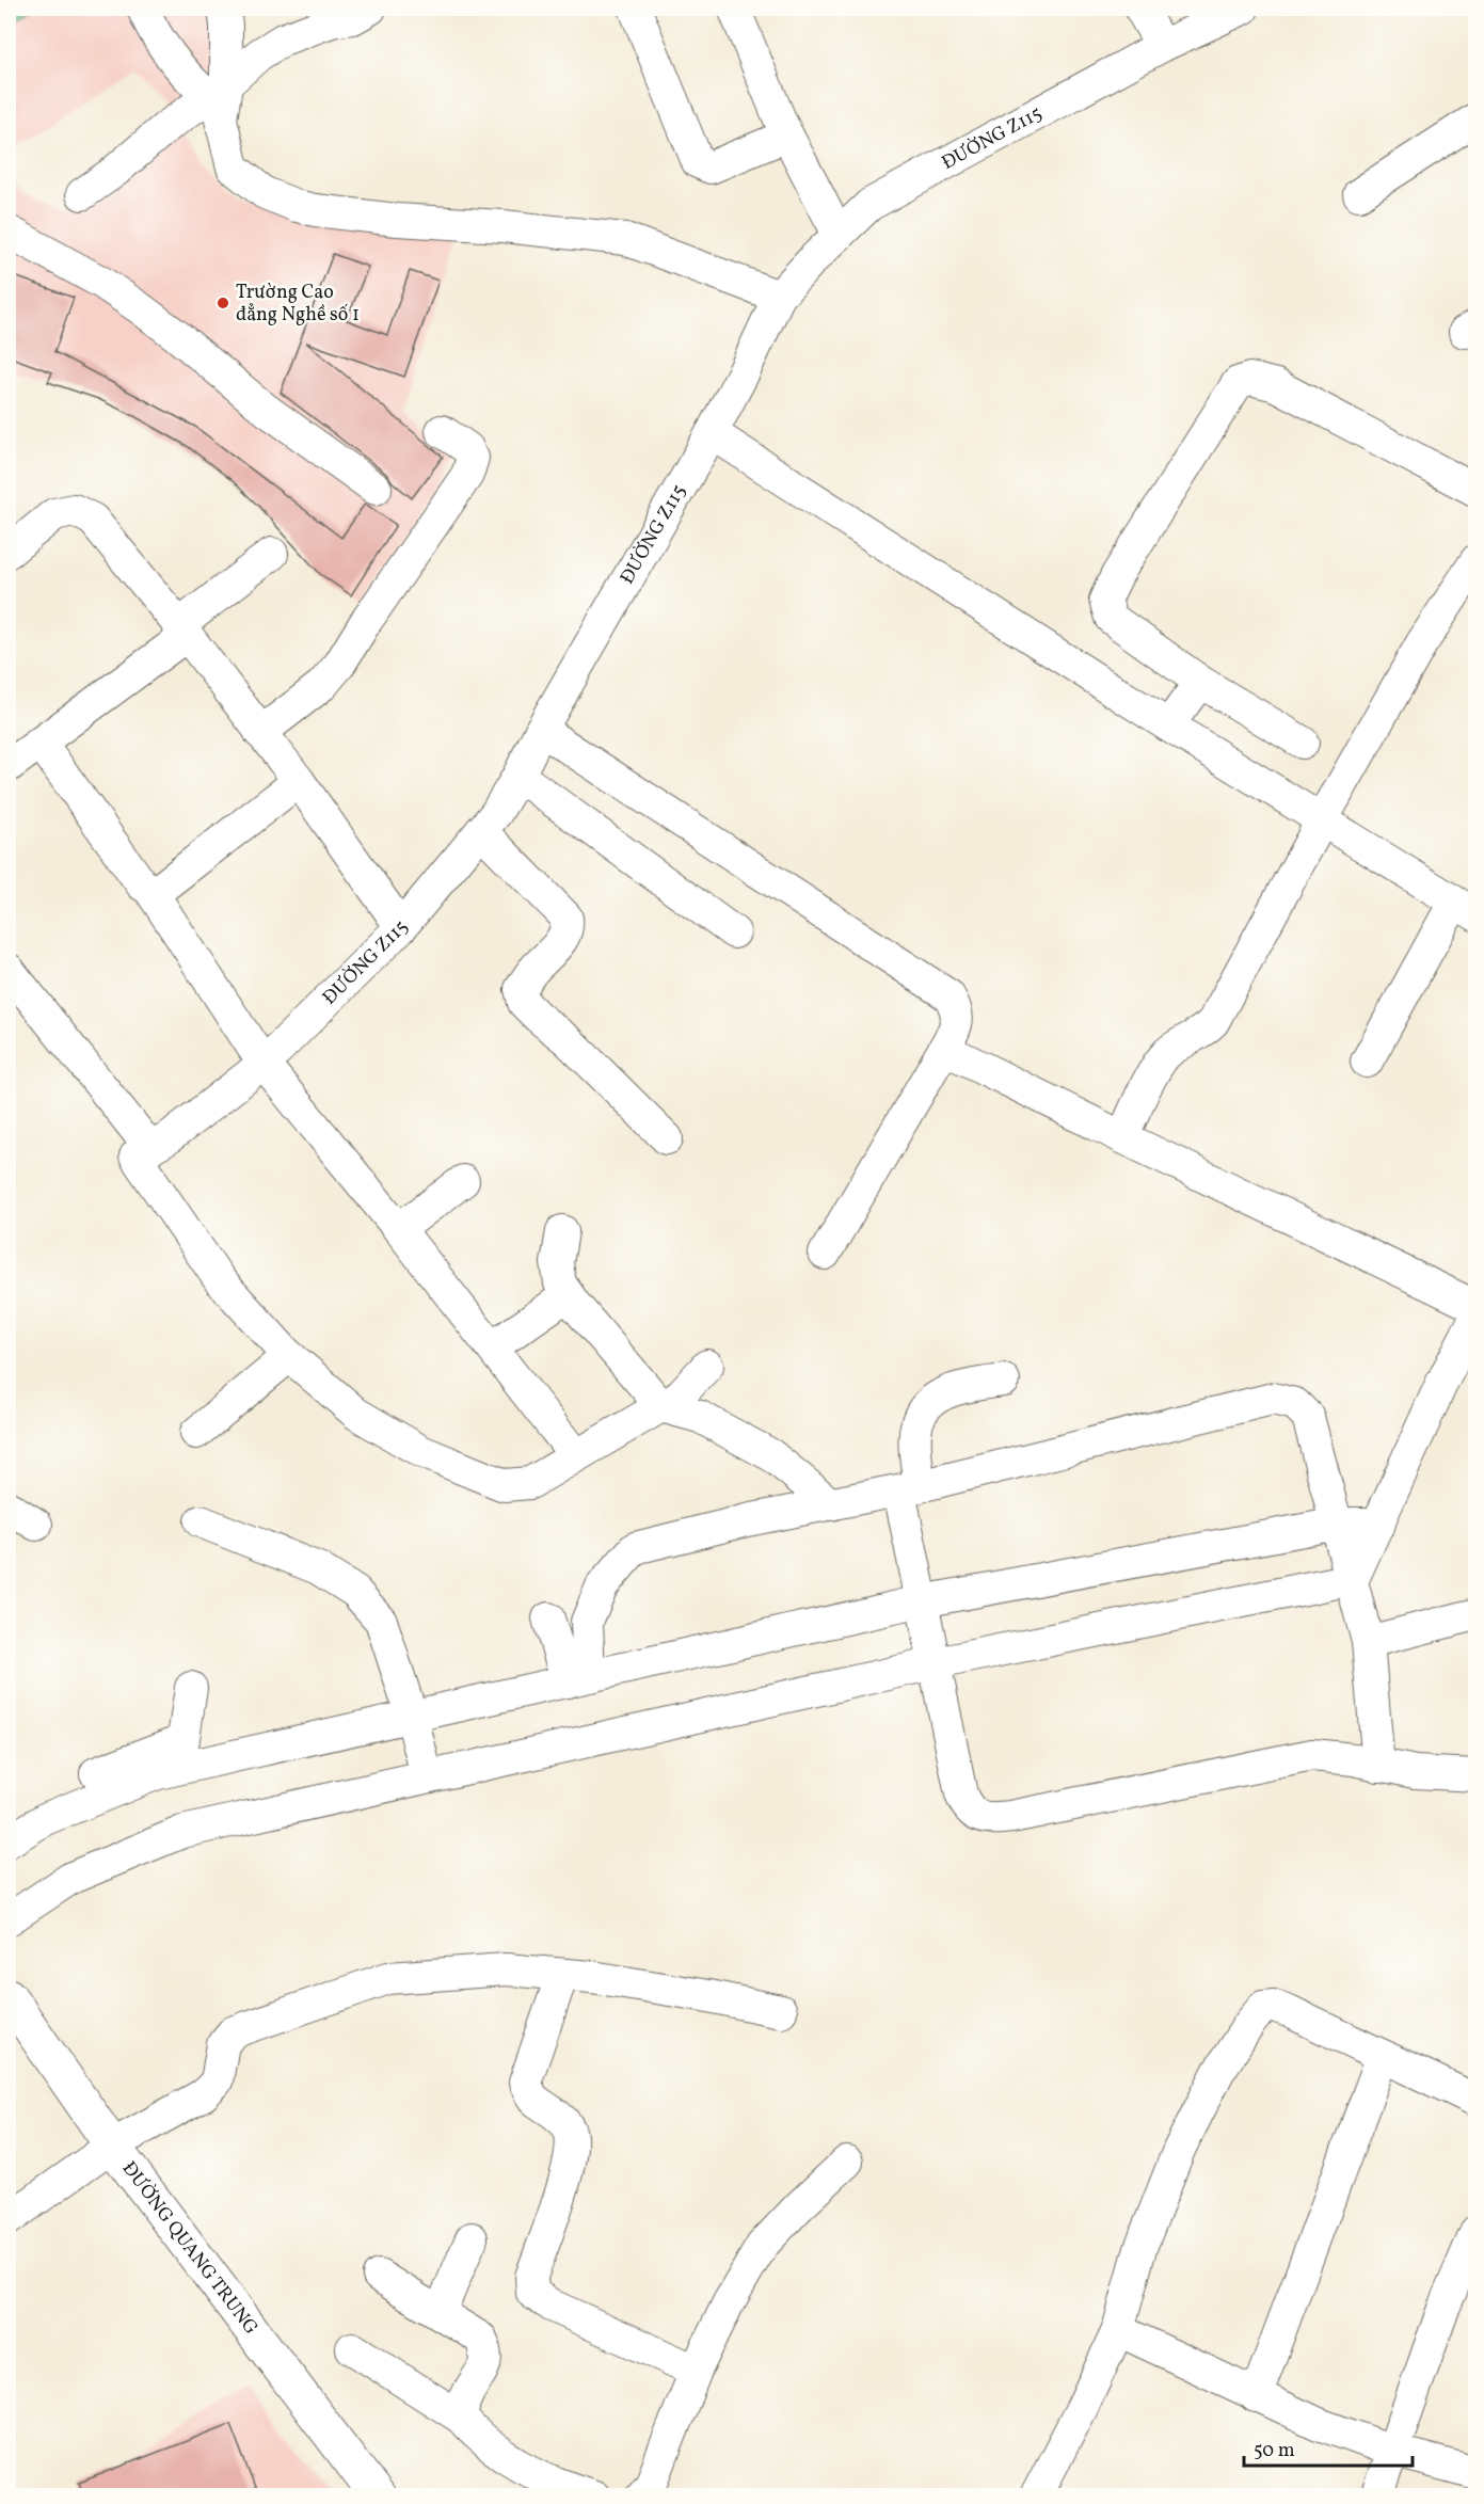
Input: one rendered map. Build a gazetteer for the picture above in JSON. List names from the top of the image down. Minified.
{"streets":{"main road":["ĐƯỜNG QUANG TRUNG"],"street":["ĐƯỜNG Z115"]},"places":["Trường Cao đẳng Nghề số 1"],"scale_bar":"50 m"}
